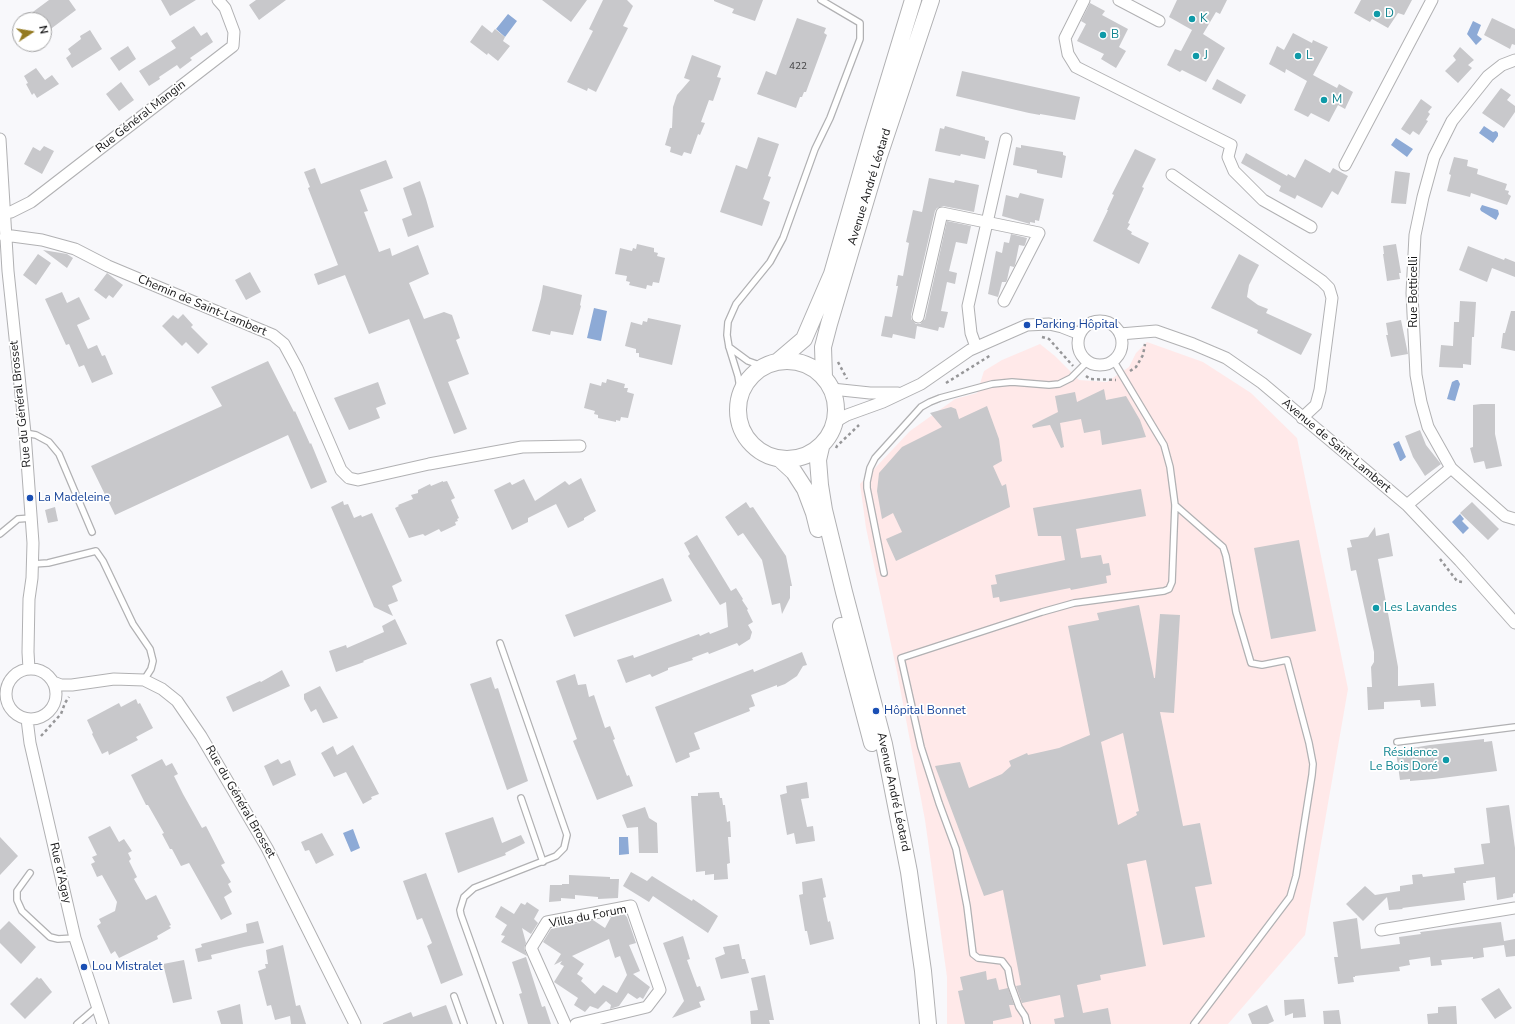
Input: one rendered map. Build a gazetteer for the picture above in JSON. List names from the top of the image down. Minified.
{"streets":{"main road":["Avenue André Léotard"],"street":["Rue Général Mangin","Rue Botticelli","Chemin de Saint-Lambert","Rue du Général Brosset","Avenue de Saint-Lambert","Rue d'Agay","Villa du Forum"]},"crossings":[["Rue Général Mangin","Rue du Général Brosset"],["Chemin de Saint-Lambert","Rue du Général Brosset"],["Rue du Général Brosset","Rue d'Agay"]],"places":["D","K","B","J","L","M","Parking Hôpital","La Madeleine","Les Lavandes","Hôpital Bonnet","Résidence Le Bois Doré","Lou Mistralet"],"house_numbers":["422"],"north":"right"}
